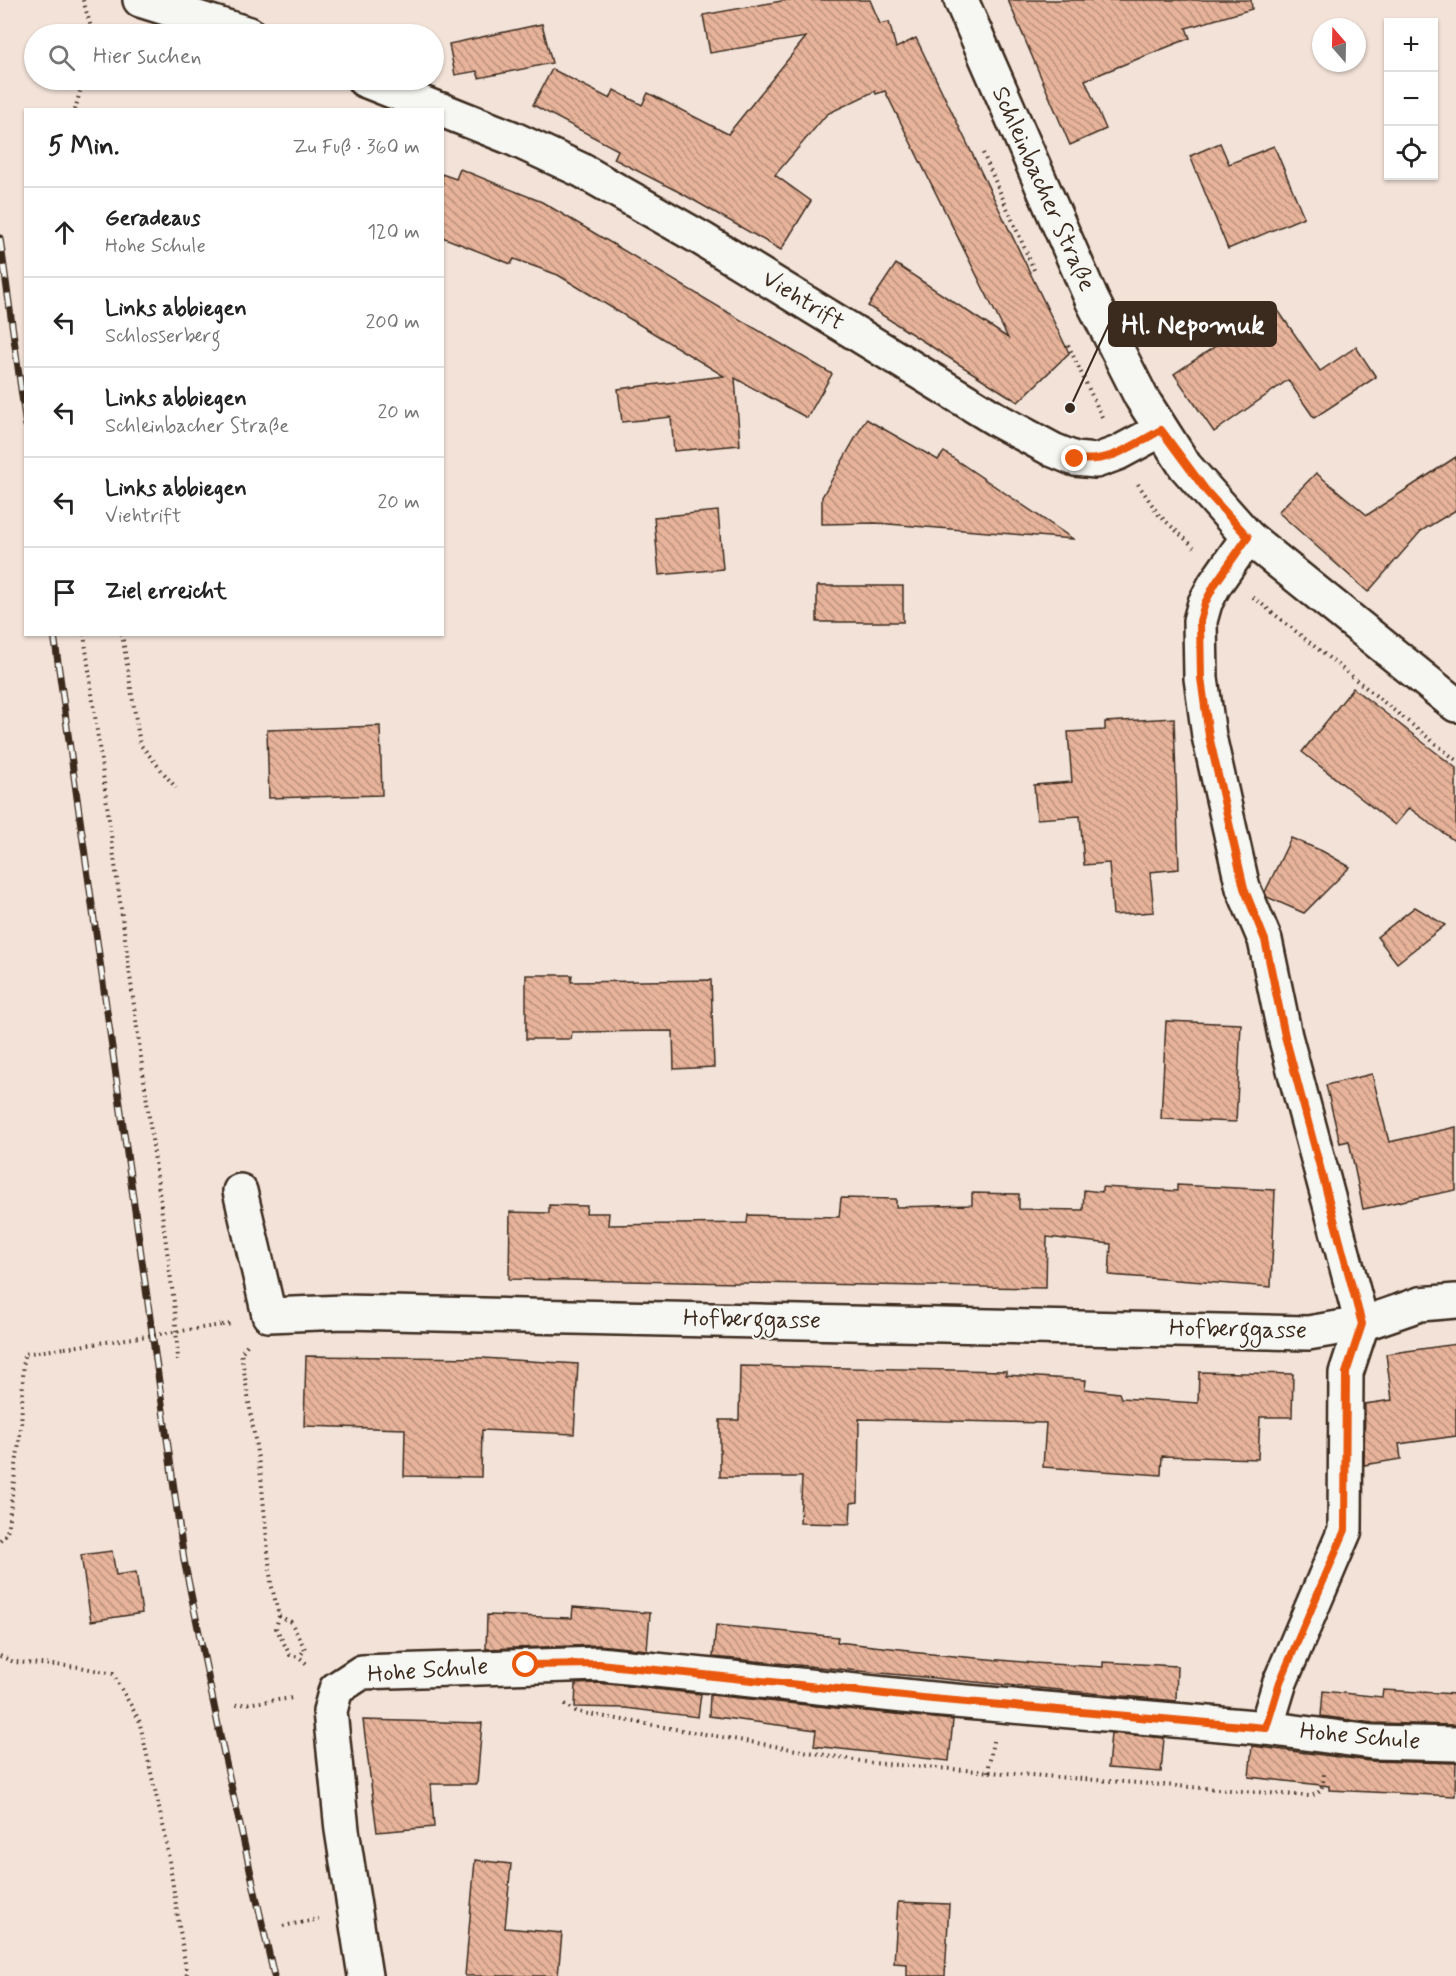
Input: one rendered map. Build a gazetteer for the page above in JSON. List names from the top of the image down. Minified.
{"streets":{"street":["Schleinbacher Straße","Viehtrift","Hofberggasse","Hohe Schule"]},"crossings":[["Schleinbacher Straße","Viehtrift"]],"places":["Hl. Nepomuk"],"north":"top","page":{"map_buttons":["+","−"],"search":"Hier suchen","heading":["5 Min.","Zu Fuß · 360 m"],"list":[["Geradeaus","Hohe Schule","120 m"],["Links abbiegen","Schlosserberg","200 m"],["Links abbiegen","Schleinbacher Straße","20 m"],["Links abbiegen","Viehtrift","20 m"],"Ziel erreicht"]}}
